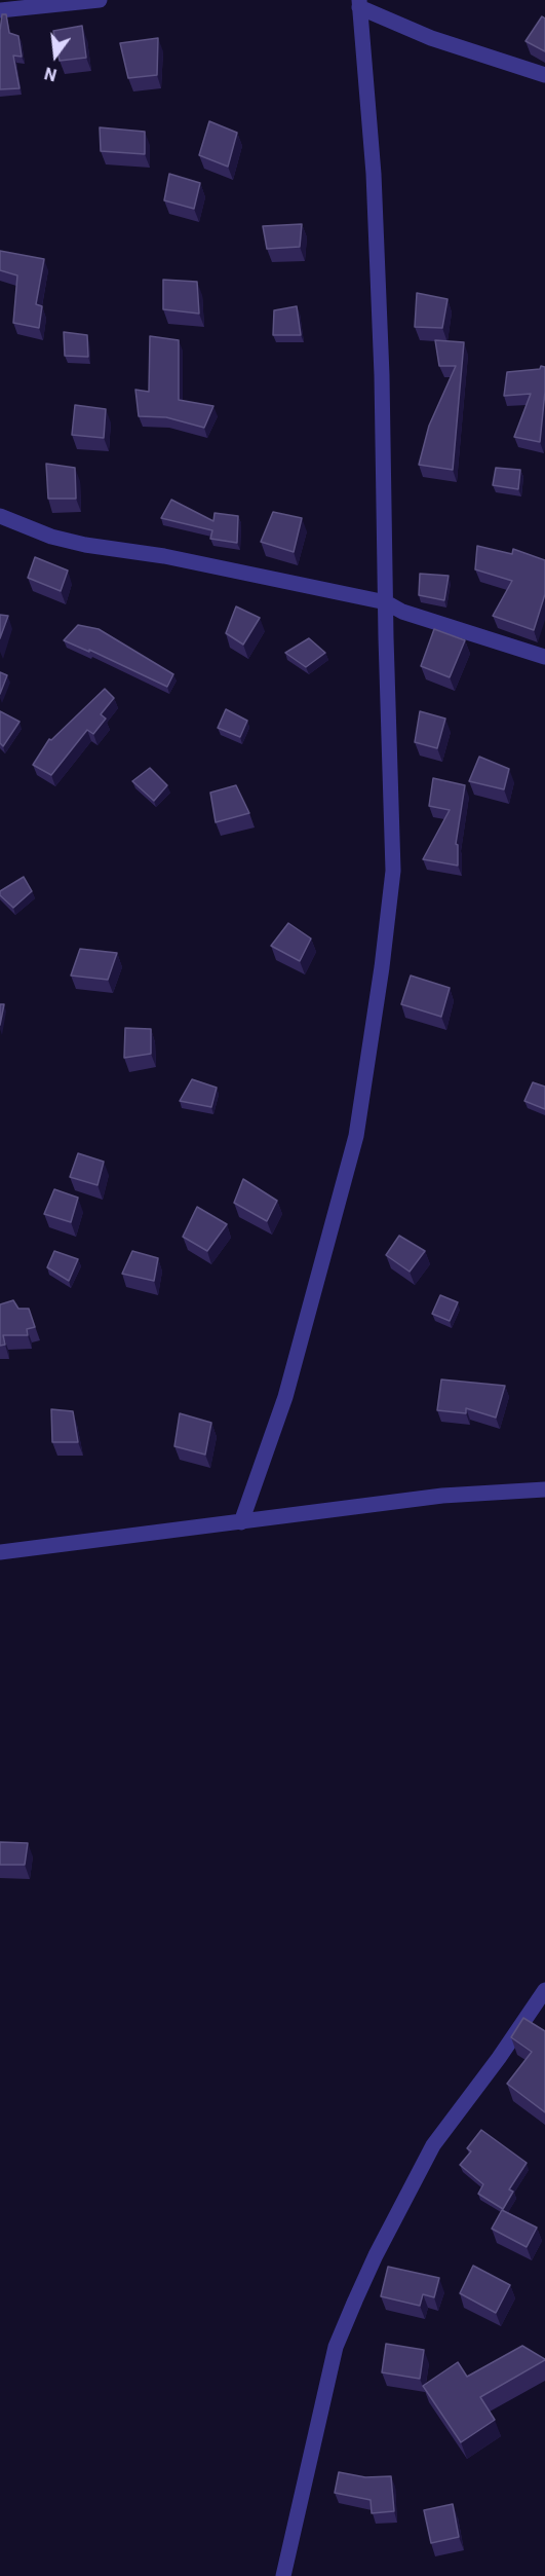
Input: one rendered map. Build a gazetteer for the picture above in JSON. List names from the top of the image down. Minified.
{"north":"bottom"}
